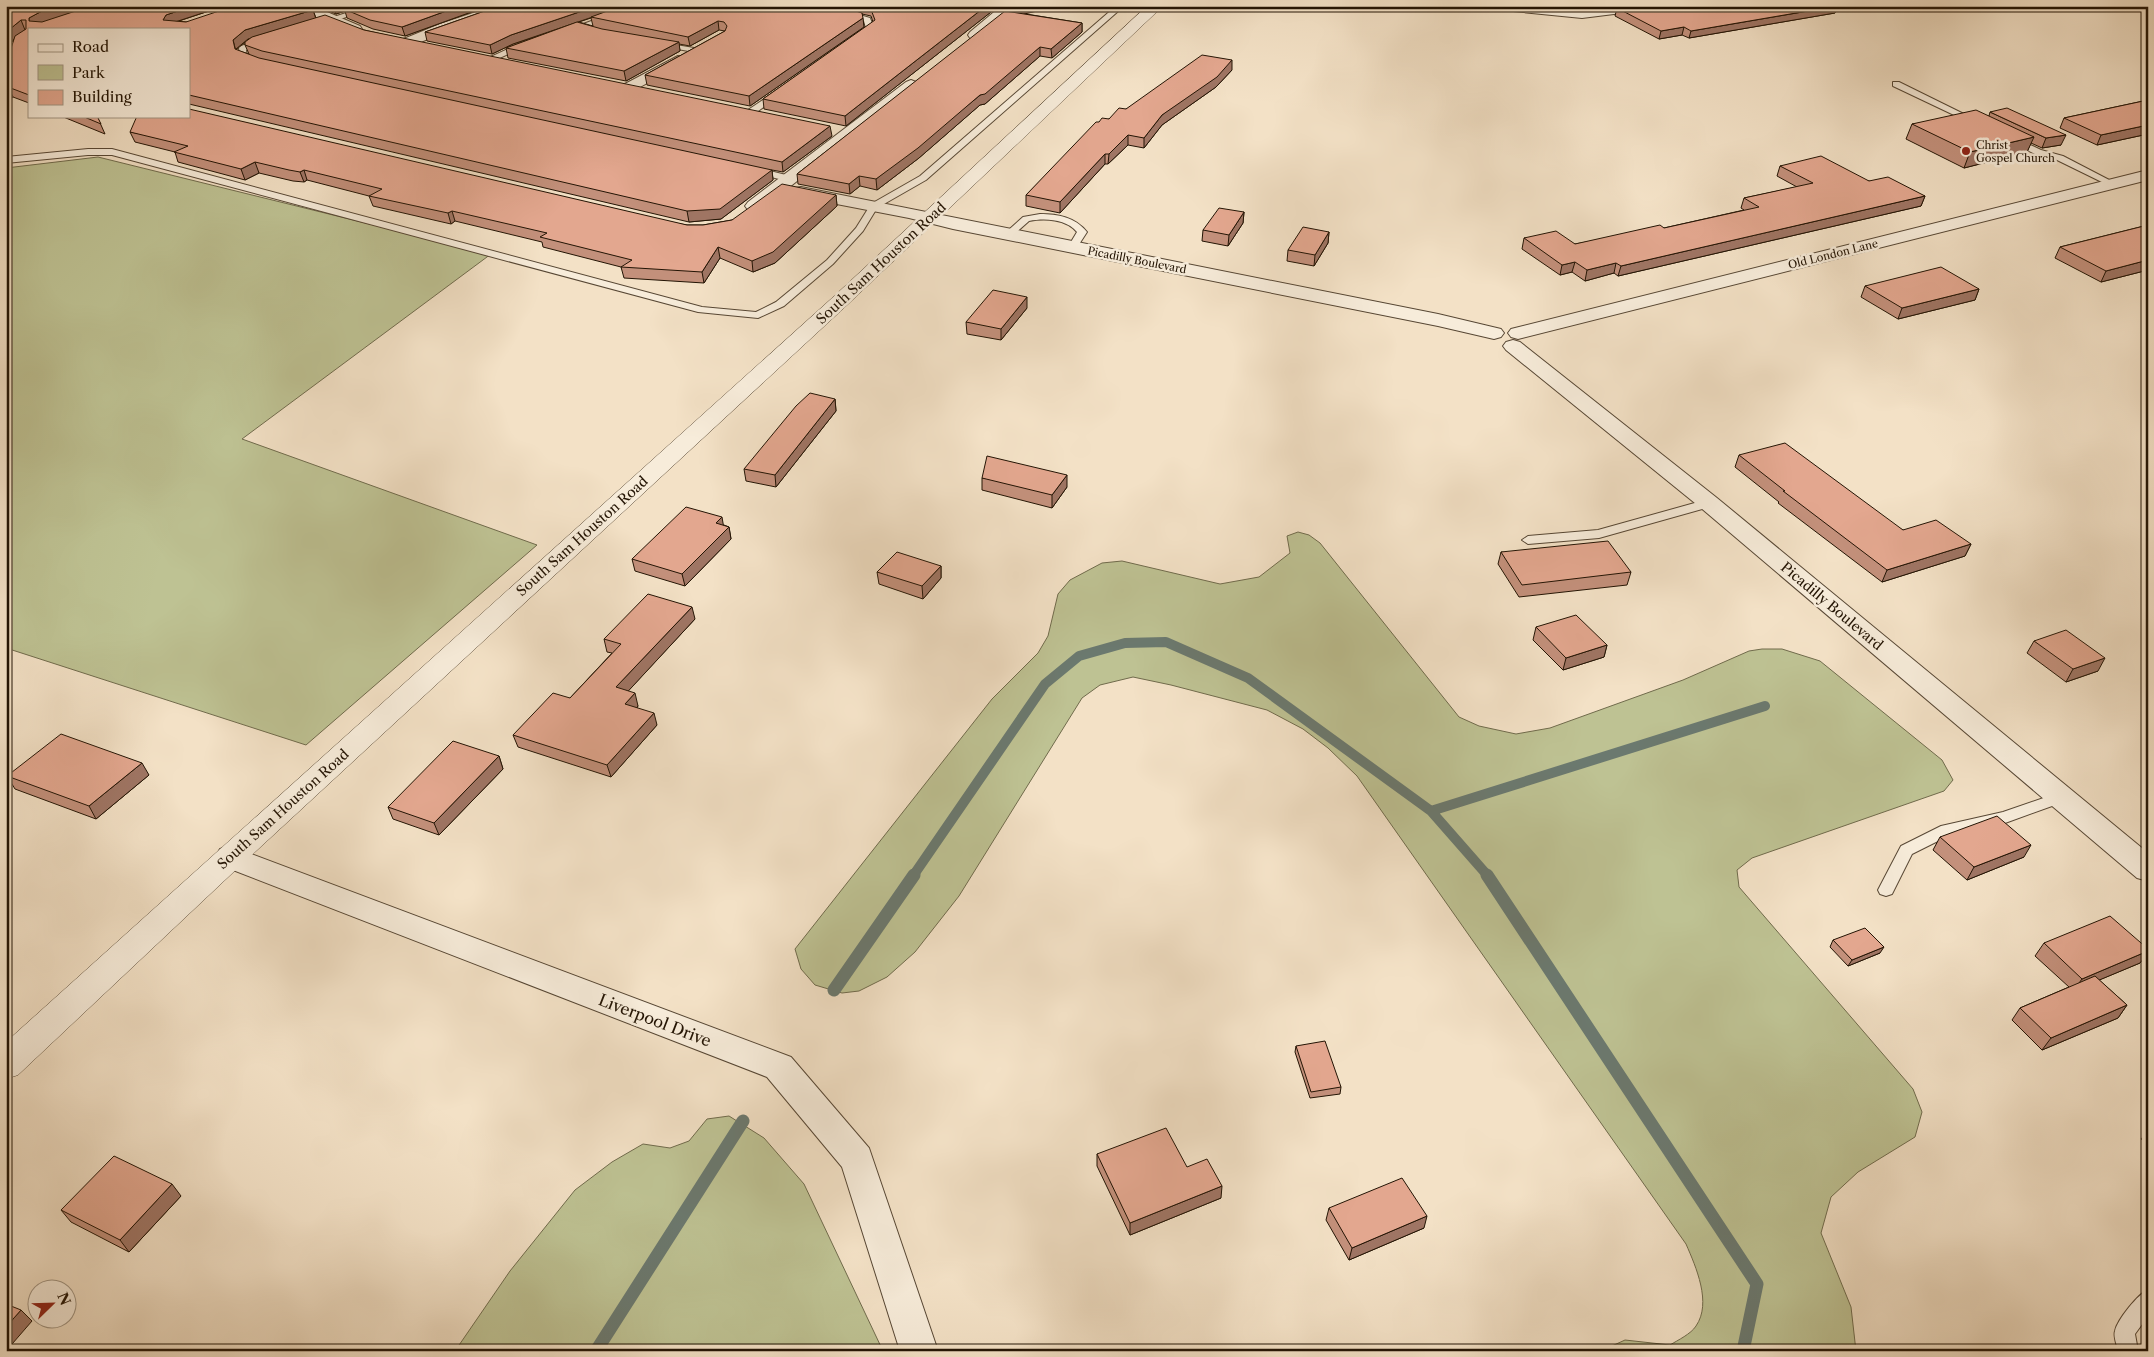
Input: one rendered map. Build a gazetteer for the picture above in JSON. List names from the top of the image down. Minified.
{"streets":{"street":["Old London Lane","Picadilly Boulevard","South Sam Houston Road","Liverpool Drive"]},"crossings":[["Old London Lane","Picadilly Boulevard"],["Picadilly Boulevard","South Sam Houston Road"],["South Sam Houston Road","Liverpool Drive"]],"places":["Christ Gospel Church"],"legend":["Road","Park","Building"],"north":"top right"}
